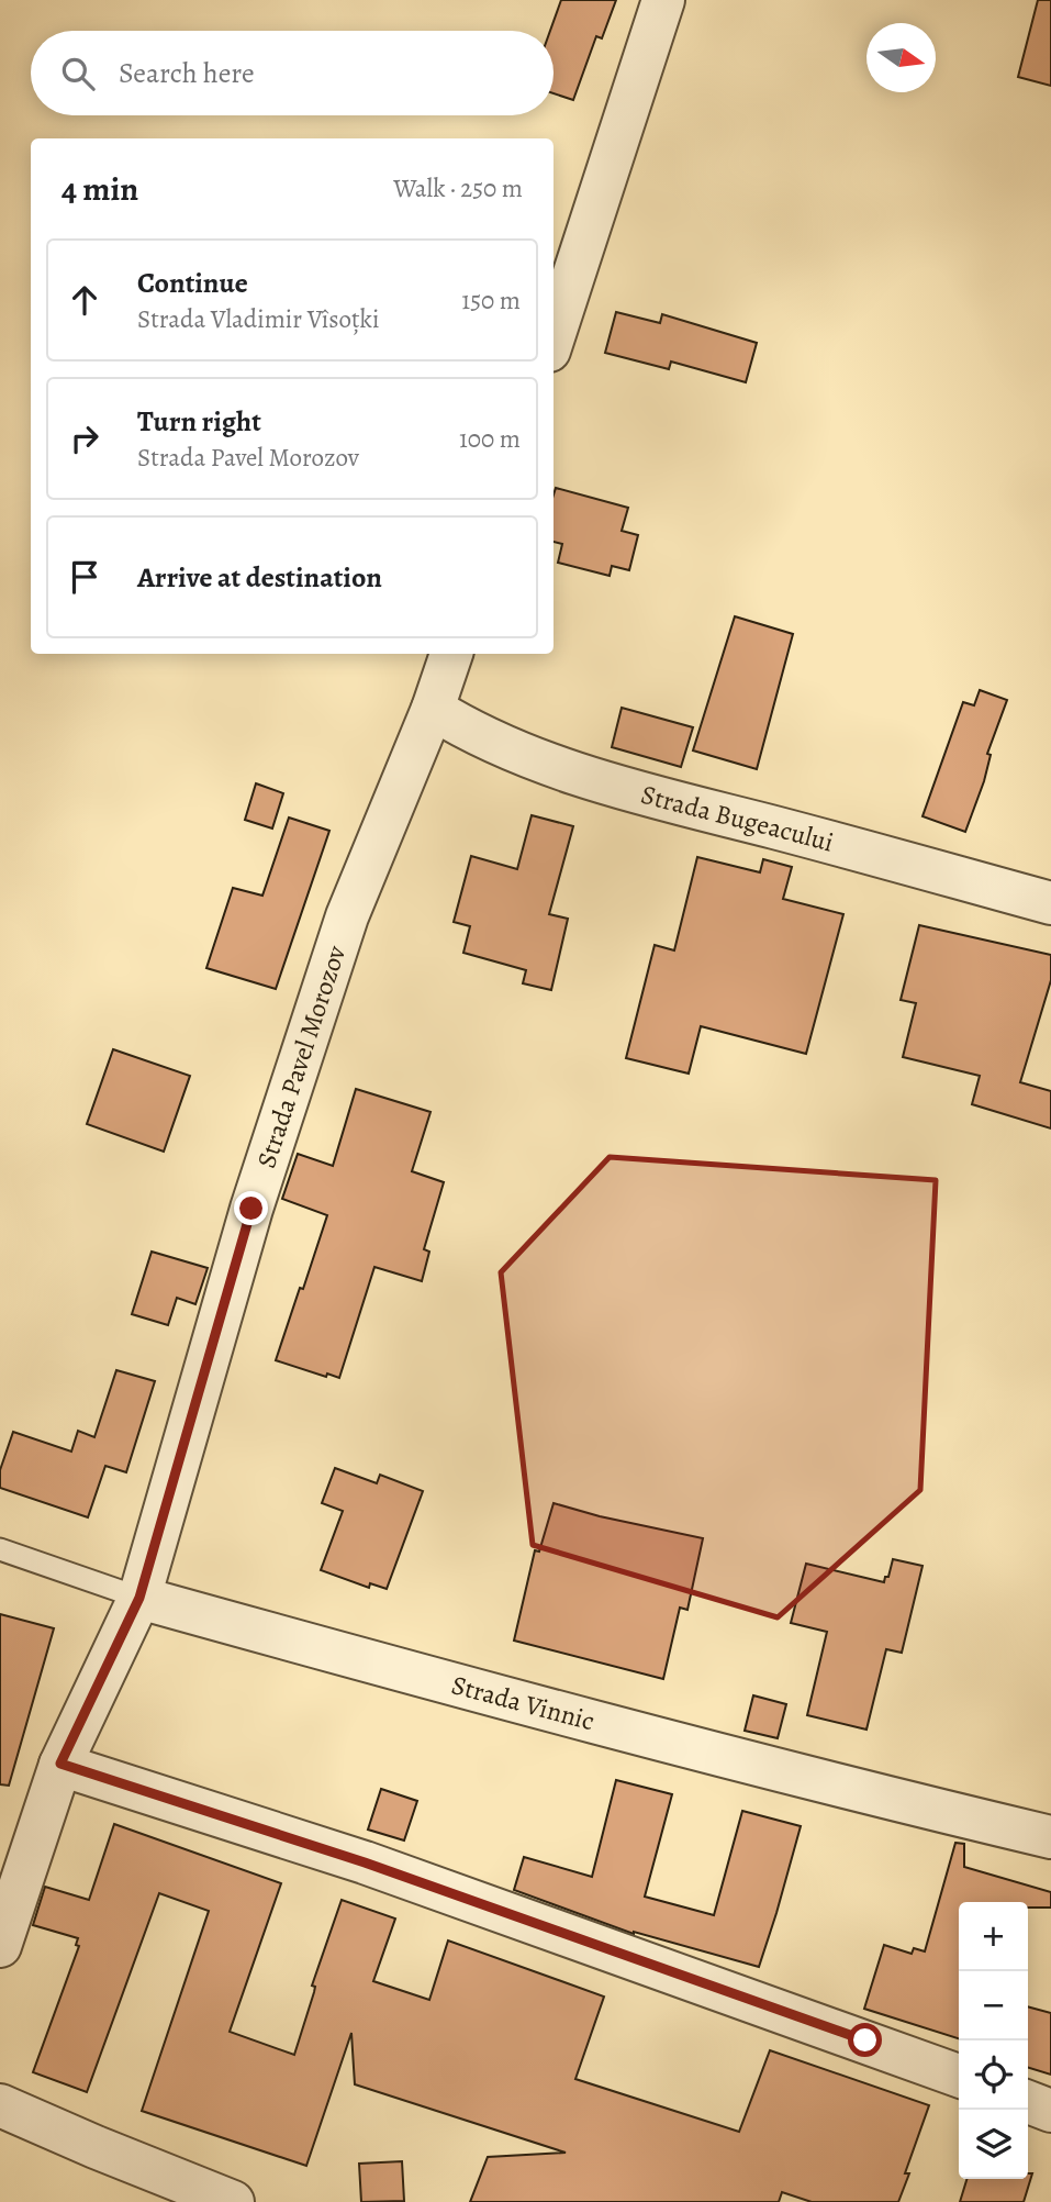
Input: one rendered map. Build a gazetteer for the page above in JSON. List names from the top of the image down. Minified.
{"streets":{"street":["Strada Bugeacului","Strada Pavel Morozov","Strada Vinnic"]},"crossings":[["Strada Bugeacului","Strada Pavel Morozov"],["Strada Pavel Morozov","Strada Vinnic"]],"north":"right","page":{"search":"Search here","heading":["4 min","Walk · 250 m"],"list":[["Continue","Strada Vladimir Vîsoțki","150 m"],["Turn right","Strada Pavel Morozov","100 m"],"Arrive at destination"],"map_buttons":["+","−"]}}
